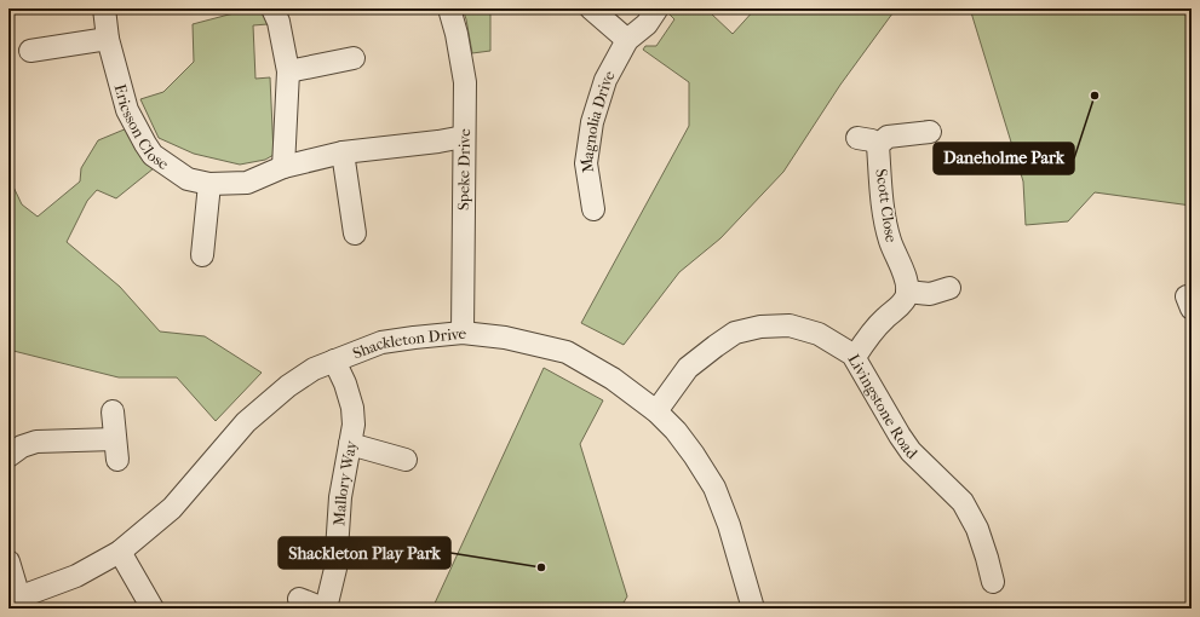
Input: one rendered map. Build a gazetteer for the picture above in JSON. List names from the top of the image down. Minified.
{"streets":{"street":["Ericsson Close","Magnolia Drive","Speke Drive","Scott Close","Shackleton Drive","Livingstone Road","Mallory Way"]},"crossings":[["Ericsson Close","Speke Drive"],["Speke Drive","Shackleton Drive"],["Shackleton Drive","Livingstone Road"],["Shackleton Drive","Mallory Way"]],"places":["Daneholme Park","Shackleton Play Park"]}
